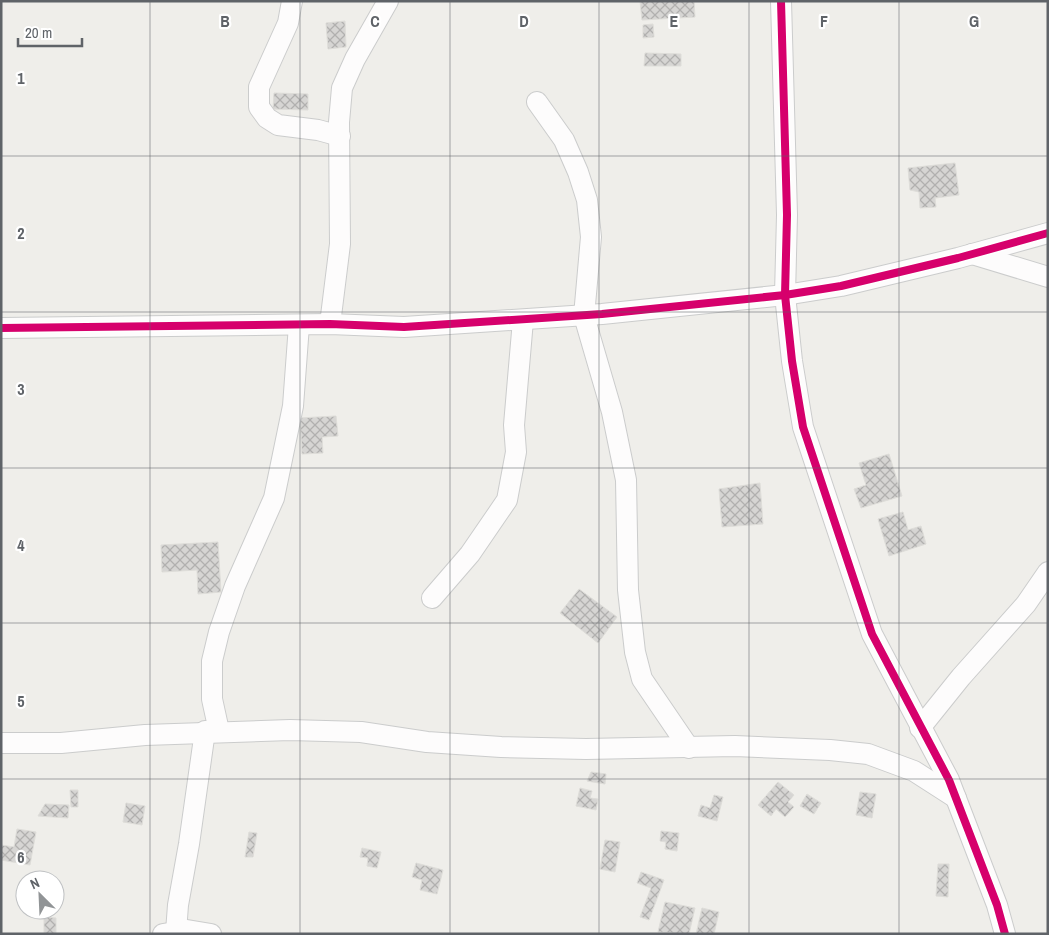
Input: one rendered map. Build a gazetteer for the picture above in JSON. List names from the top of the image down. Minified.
{"scale_bar":"20 m","north":"top left","grid":{"columns":["B","C","D","E","F","G"],"rows":["1","2","3","4","5","6"]}}
